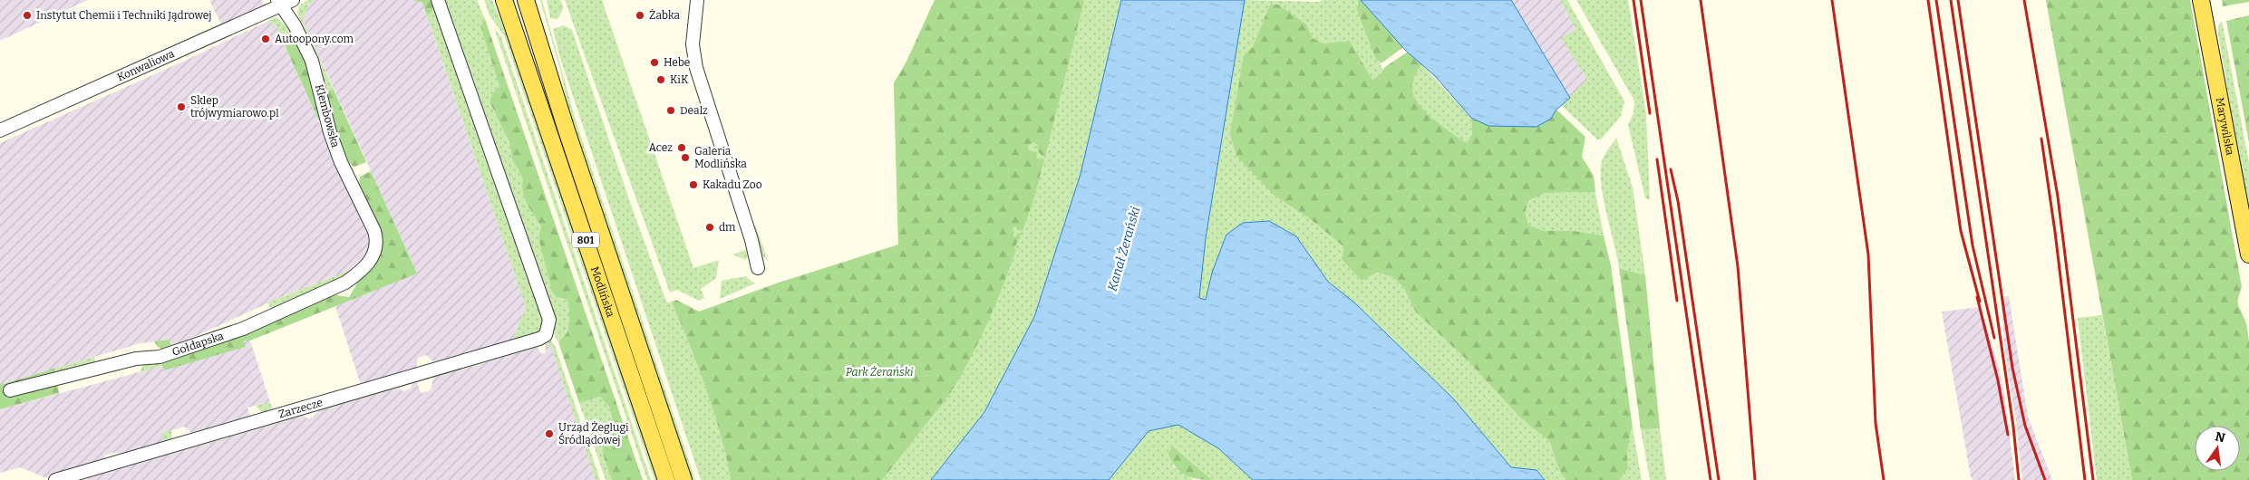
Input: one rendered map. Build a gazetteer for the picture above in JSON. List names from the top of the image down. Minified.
{"streets":{"main road":["Marywilska","801","Modlińska"],"street":["Konwaliowa","Klembowska","Gołdapska","Zarzecze"]},"crossings":[["Konwaliowa","Klembowska"],["Klembowska","Gołdapska"]],"water":["Kanał Żerański"],"parks":["Park Żerański"],"places":["Instytut Chemii i Techniki Jądrowej","Żabka","Autoopony.com","Hebe","KiK","Sklep trójwymiarowo.pl","Dealz","Acez","Galeria Modlińska","Kakadu Zoo","dm","Urząd Żeglugi Śródlądowej"],"north":"top"}
